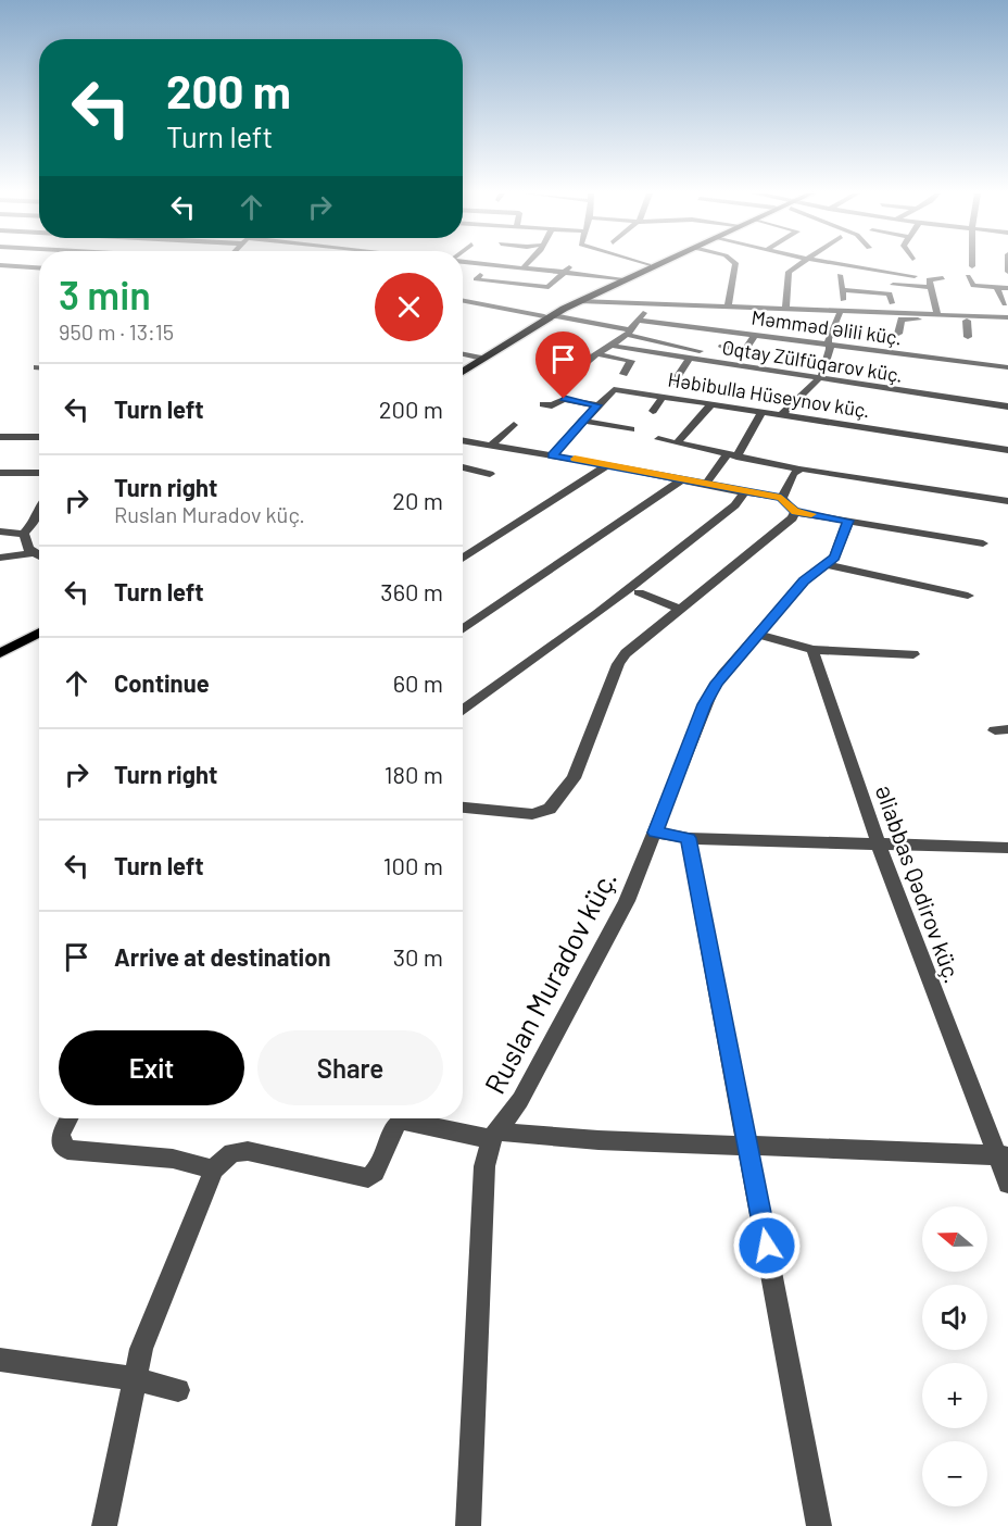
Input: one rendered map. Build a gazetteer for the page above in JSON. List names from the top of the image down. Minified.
{"streets":{"street":["Məmməd Əlili küç.","Oqtay Zülfüqarov küç.","Həbibulla Hüseynov küç.","Əliabbas Qədirov küç.","Ruslan Muradov küç."]},"north":"left","page":{"turn":["200 m","Turn left"],"heading":["3 min","950 m · 13:15"],"list":[{"name":"Turn left","value":"200 m"},{"name":"Turn right","note":"Ruslan Muradov küç.","value":"20 m"},{"name":"Turn left","value":"360 m"},{"name":"Continue","value":"60 m"},{"name":"Turn right","value":"180 m"},{"name":"Turn left","value":"100 m"},{"name":"Arrive at destination","value":"30 m"}],"buttons":["Exit","Share"],"map_buttons":["+","−"]}}
